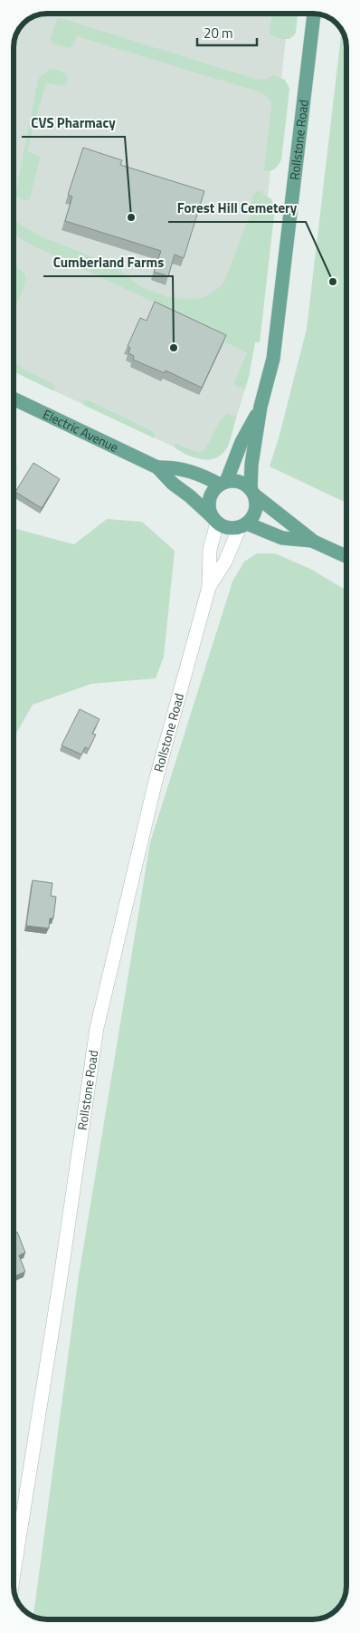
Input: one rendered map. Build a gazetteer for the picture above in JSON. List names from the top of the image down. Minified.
{"streets":{"main road":["Rollstone Road","Electric Avenue"]},"crossings":[["Rollstone Road","Electric Avenue"]],"places":["CVS Pharmacy","Forest Hill Cemetery","Cumberland Farms"],"scale_bar":"20 m"}
